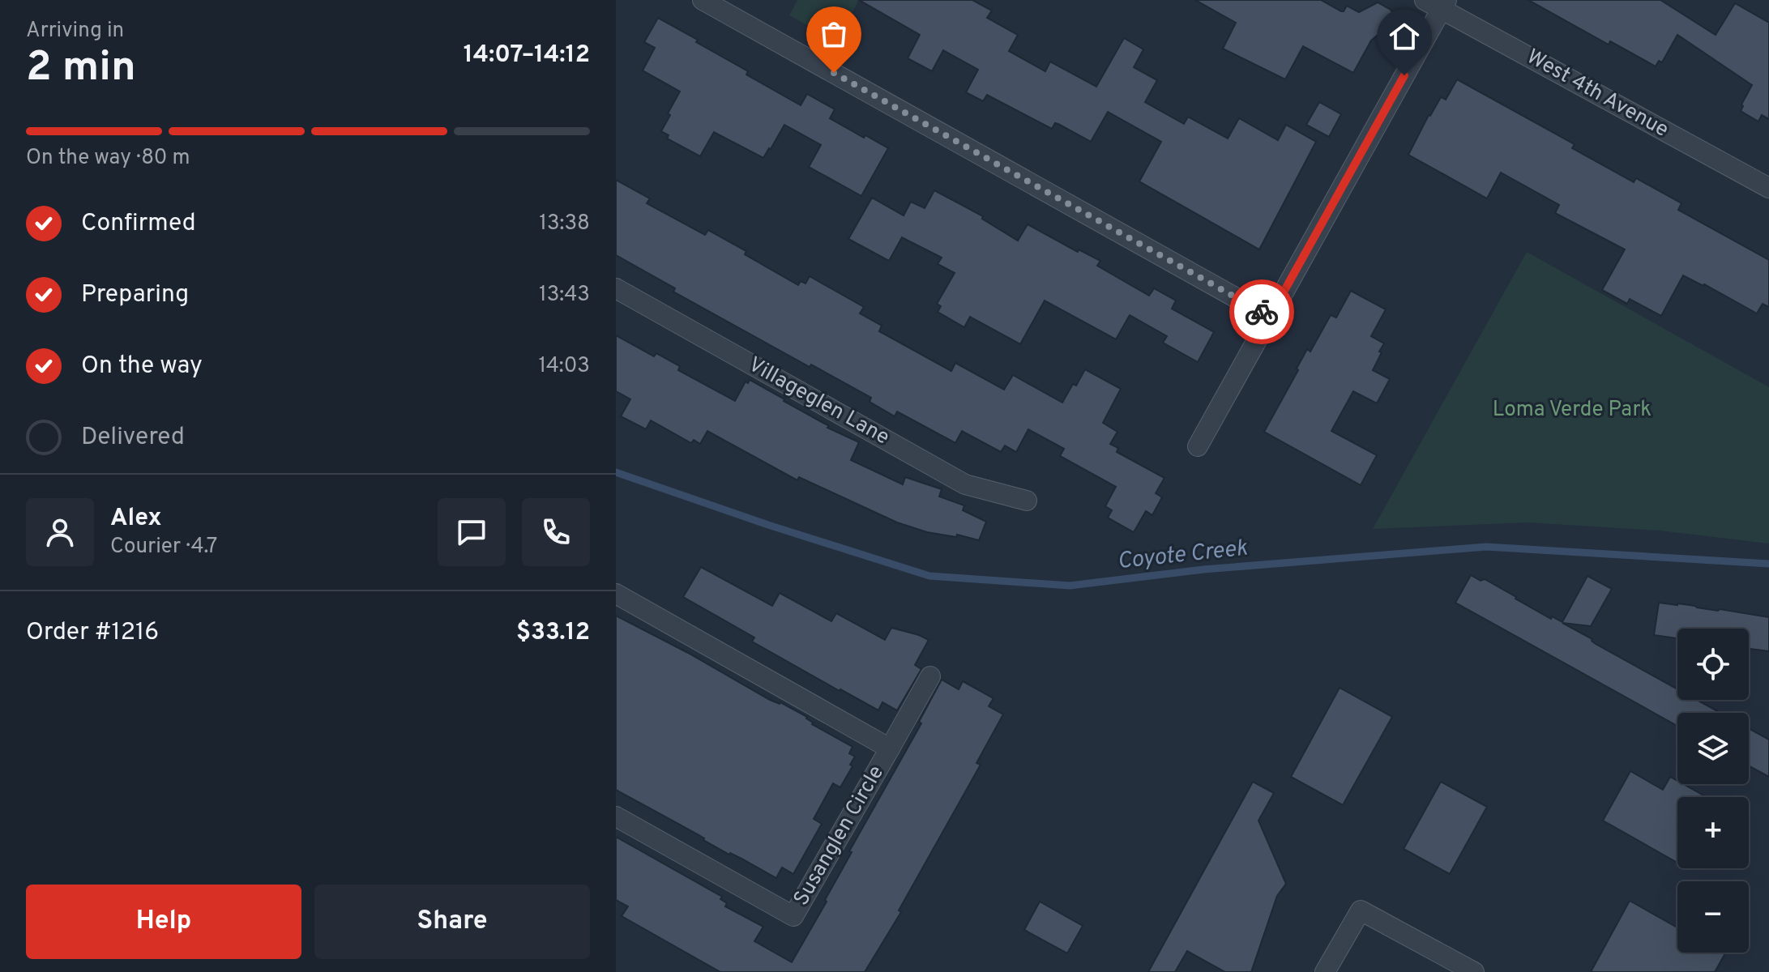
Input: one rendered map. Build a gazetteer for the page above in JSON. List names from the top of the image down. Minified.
{"streets":{"street":["West 4th Avenue","Villageglen Lane","Susanglen Circle"]},"water":["Coyote Creek"],"parks":["Loma Verde Park"],"page":{"heading":["2 min","Arriving in","14:07–14:12"],"panel":["Alex","Courier · 4.7","Order #1216","$33.12"],"bar":"On the way · 80 m","list":[["Confirmed","13:38"],["Preparing","13:43"],["On the way","14:03"],"Delivered"],"map_buttons":["+","−"],"buttons":["Help","Share"]}}
